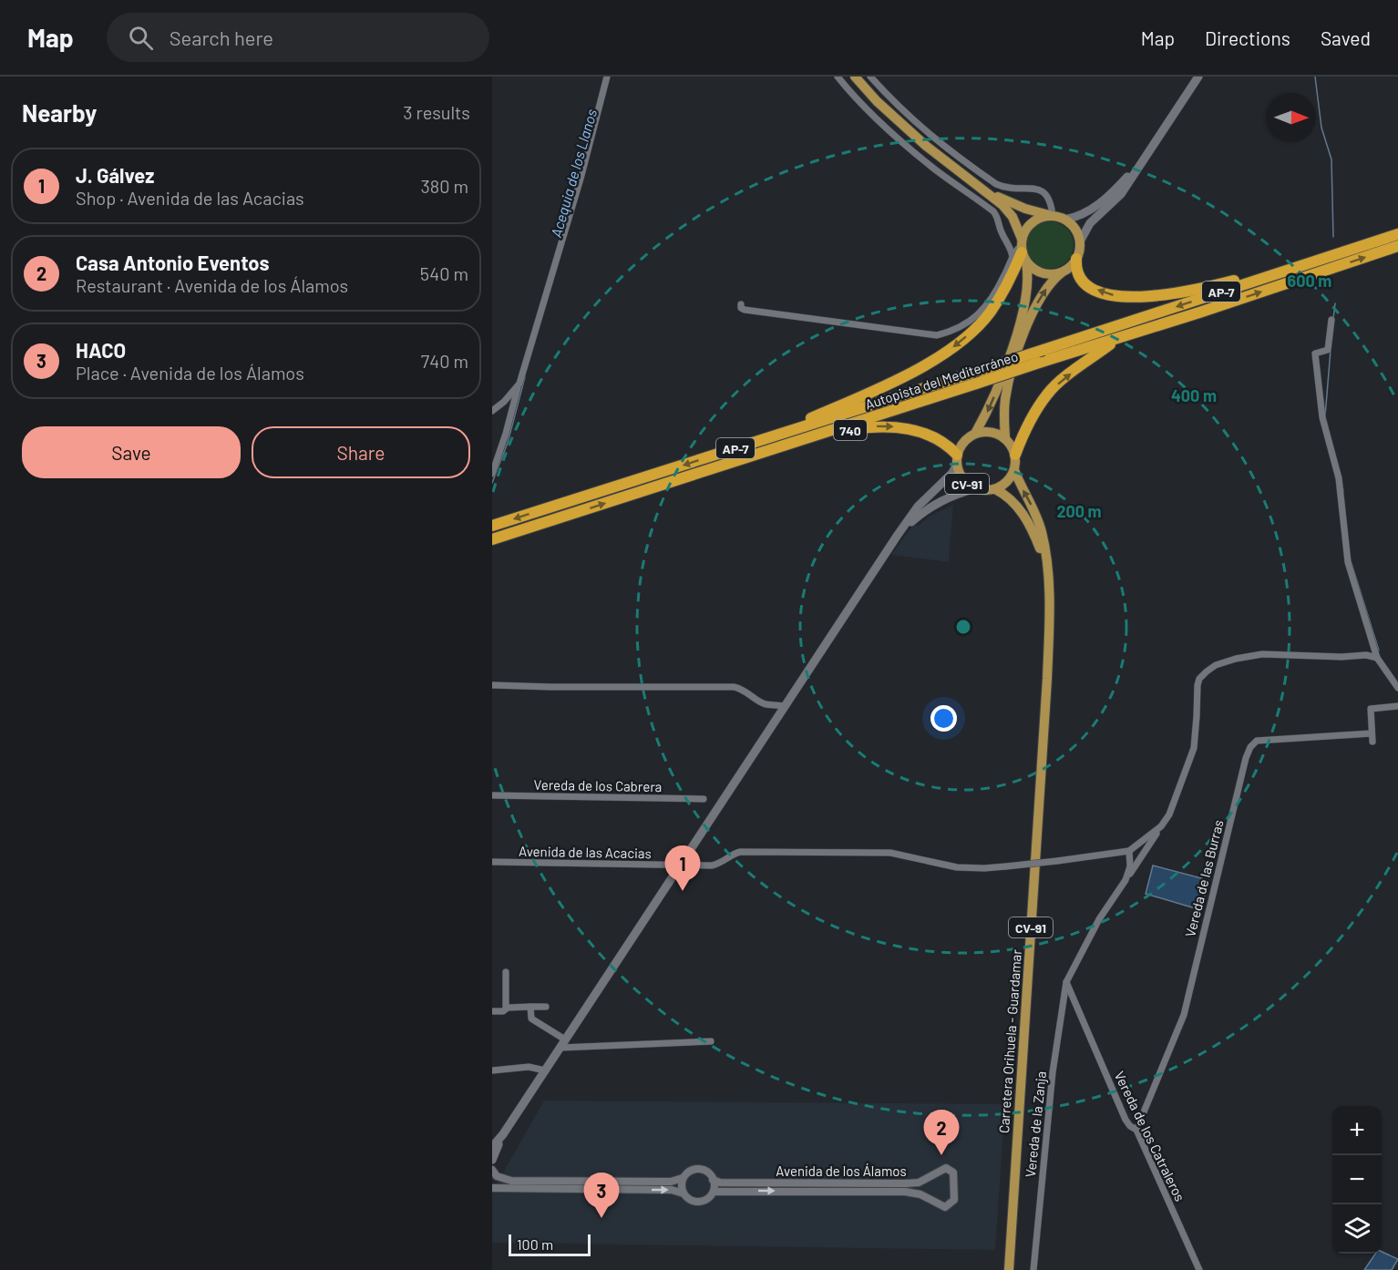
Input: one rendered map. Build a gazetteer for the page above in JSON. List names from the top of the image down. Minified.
{"streets":{"highway":["AP-7","Autopista del Mediterráneo","740"],"main road":["CV-91","Carretera Orihuela - Guardamar"],"street":["Vereda de los Cabrera","Avenida de las Acacias","Vereda de las Burras","Vereda de la Zanja","Vereda de los Catraleros","Avenida de los Álamos"]},"crossings":[["Autopista del Mediterráneo","740"],["740","CV-91"],["740","Carretera Orihuela - Guardamar"],["CV-91","Carretera Orihuela - Guardamar"],["Vereda de las Burras","Vereda de los Catraleros"],["Vereda de la Zanja","Vereda de los Catraleros"]],"water":["Acequia de los Llanos"],"scale_bar":"100 m","north":"right","page":{"header":"Map","search":"Search here","nav":["Map","Directions","Saved"],"heading":["Nearby","3 results"],"list":[{"mark":"1","name":"J. Gálvez","note":"Shop · Avenida de las Acacias","value":"380 m"},{"mark":"2","name":"Casa Antonio Eventos","note":"Restaurant · Avenida de los Álamos","value":"540 m"},{"mark":"3","name":"HACO","note":"Place · Avenida de los Álamos","value":"740 m"}],"buttons":["Save","Share"],"pins":["1","2","3"],"map_buttons":["+","−"],"scale":"100 m"},"rings":["600 m","400 m","200 m"]}
